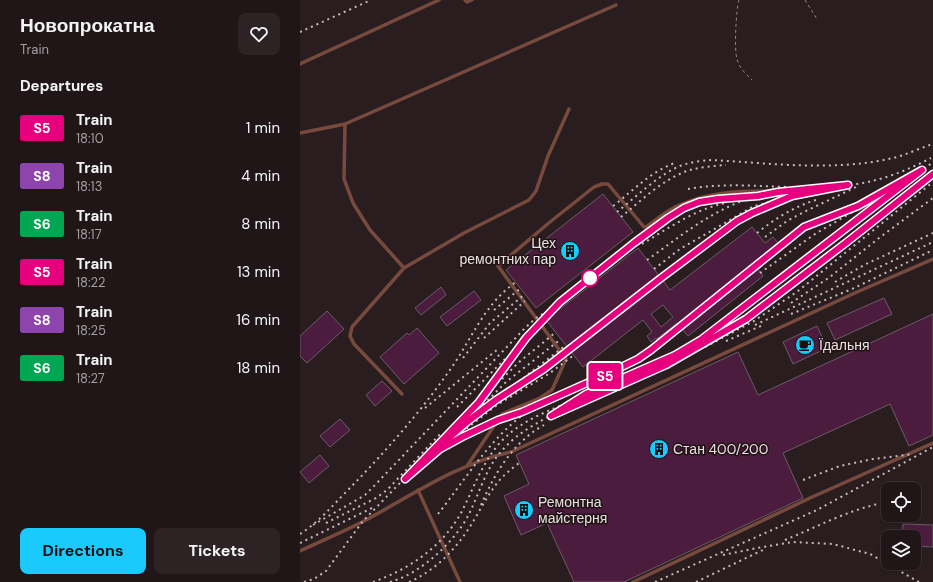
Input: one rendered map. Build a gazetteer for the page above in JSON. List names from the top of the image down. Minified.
{"places":{"building":["Цех ремонтних пар","Стан 400/200","Ремонтна майстерня"],"cafe":["Їдальня"]},"page":{"heading":[["Новопрокатна","Train"],"Departures"],"on_map":"S5","list":[{"mark":"S5","name":"Train","note":"18:10","value":"1 min"},{"mark":"S8","name":"Train","note":"18:13","value":"4 min"},{"mark":"S6","name":"Train","note":"18:17","value":"8 min"},{"mark":"S5","name":"Train","note":"18:22","value":"13 min"},{"mark":"S8","name":"Train","note":"18:25","value":"16 min"},{"mark":"S6","name":"Train","note":"18:27","value":"18 min"}],"buttons":["Directions","Tickets"]}}
